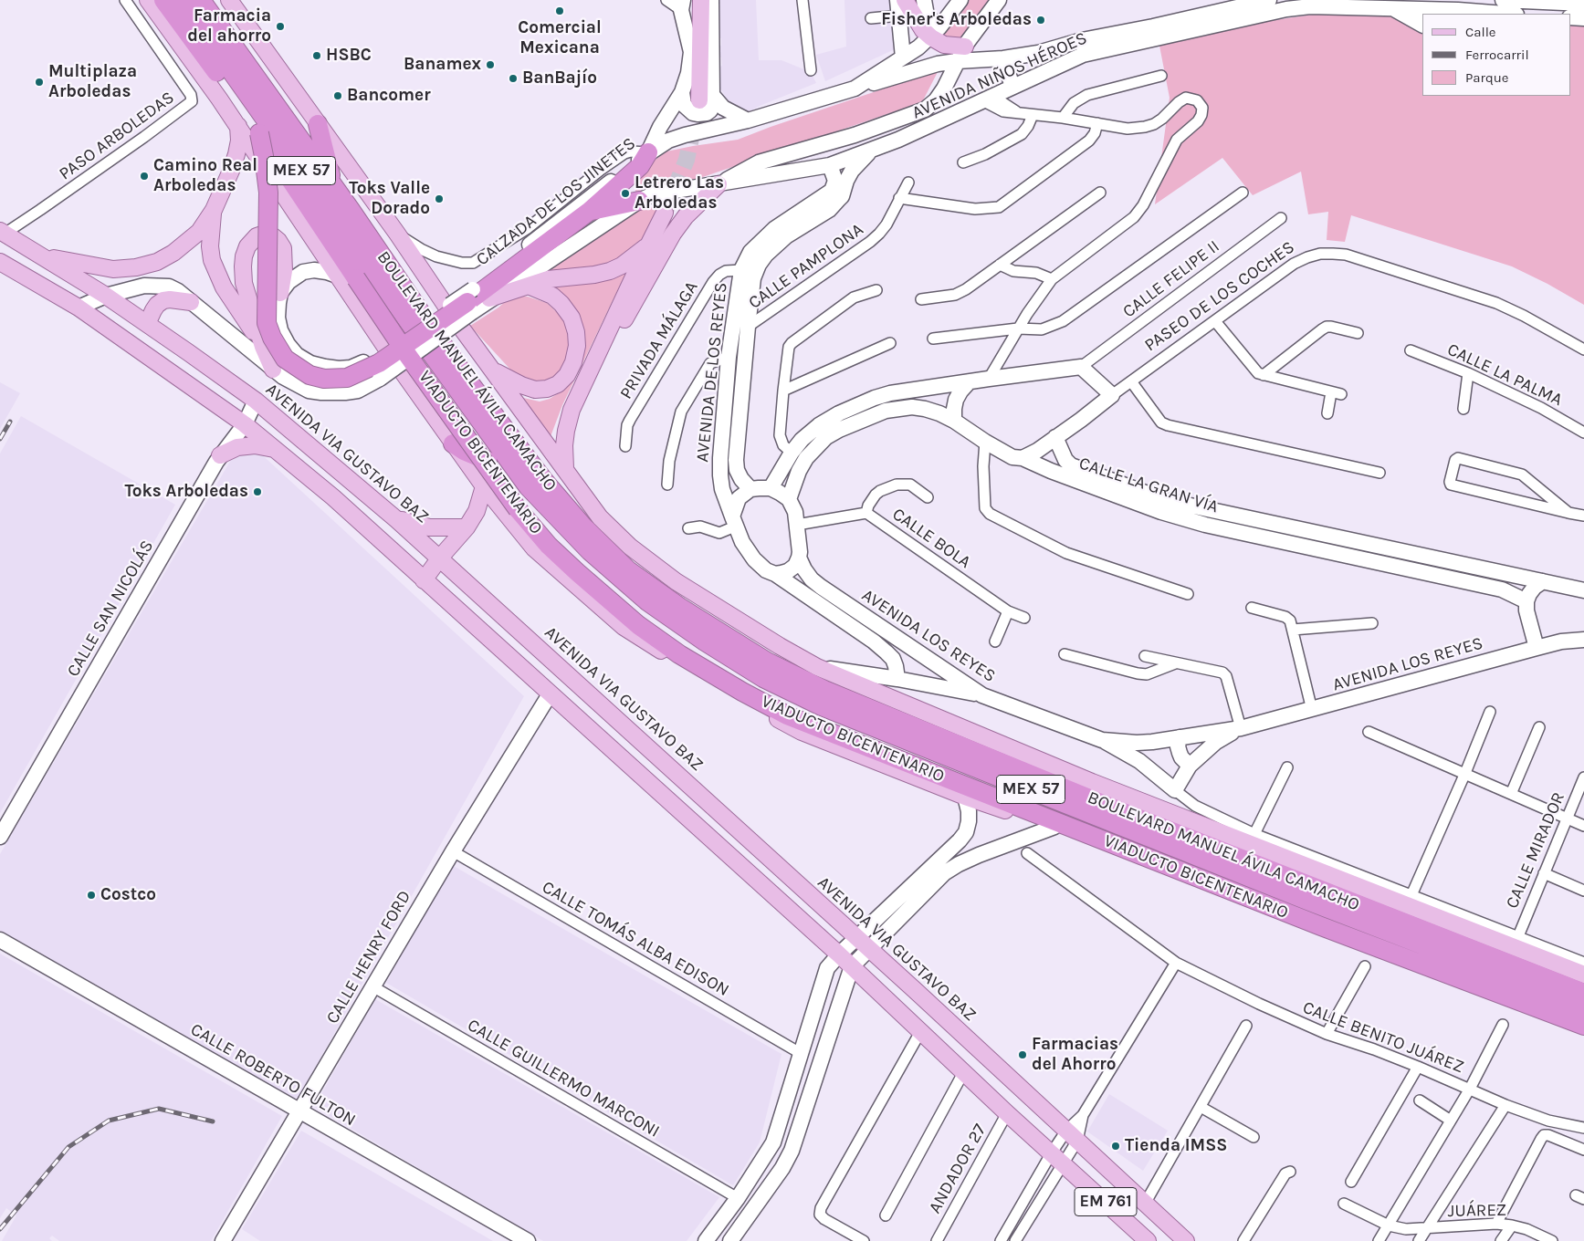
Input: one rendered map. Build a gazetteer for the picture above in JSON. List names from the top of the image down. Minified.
{"streets":{"highway":["MEX 57","BOULEVARD MANUEL ÁVILA CAMACHO","VIADUCTO BICENTENARIO"],"main road":["AVENIDA VIA GUSTAVO BAZ","EM 761"],"street":["AVENIDA NIÑOS HÉROES","PASO ARBOLEDAS","CALZADA DE LOS JINETES","CALLE PAMPLONA","CALLE FELIPE II","PASEO DE LOS COCHES","PRIVADA MÁLAGA","AVENIDA DE LOS REYES","CALLE LA PALMA","CALLE LA GRAN VÍA","CALLE BOLA","CALLE SAN NICOLÁS","AVENIDA LOS REYES","CALLE MIRADOR","CALLE TOMÁS ALBA EDISON","CALLE HENRY FORD","CALLE BENITO JUÁREZ","CALLE ROBERTO FULTON","CALLE GUILLERMO MARCONI","ANDADOR 27","JUÁREZ"]},"crossings":[["AVENIDA NIÑOS HÉROES","CALZADA DE LOS JINETES"],["AVENIDA NIÑOS HÉROES","AVENIDA DE LOS REYES"],["PASO ARBOLEDAS","AVENIDA VIA GUSTAVO BAZ"],["CALZADA DE LOS JINETES","AVENIDA VIA GUSTAVO BAZ"],["CALLE PAMPLONA","AVENIDA DE LOS REYES"],["PASEO DE LOS COCHES","CALLE LA GRAN VÍA"],["PRIVADA MÁLAGA","AVENIDA DE LOS REYES"],["BOULEVARD MANUEL ÁVILA CAMACHO","AVENIDA LOS REYES"],["BOULEVARD MANUEL ÁVILA CAMACHO","CALLE MIRADOR"],["AVENIDA DE LOS REYES","CALLE LA GRAN VÍA"],["AVENIDA DE LOS REYES","CALLE BOLA"],["AVENIDA DE LOS REYES","AVENIDA LOS REYES"],["AVENIDA VIA GUSTAVO BAZ","CALLE SAN NICOLÁS"],["CALLE LA GRAN VÍA","CALLE BOLA"],["CALLE LA GRAN VÍA","AVENIDA LOS REYES"],["CALLE BOLA","AVENIDA LOS REYES"],["CALLE TOMÁS ALBA EDISON","CALLE HENRY FORD"],["CALLE HENRY FORD","CALLE ROBERTO FULTON"],["CALLE HENRY FORD","CALLE GUILLERMO MARCONI"]],"places":["Comercial Mexicana","Fisher's Arboledas","Farmacia del ahorro","HSBC","Banamex","BanBajío","Multiplaza Arboledas","Bancomer","Camino Real Arboledas","Letrero Las Arboledas","Toks Valle Dorado","Toks Arboledas","Costco","Farmacias del Ahorro","Tienda IMSS"],"legend":["Calle","Ferrocarril","Parque"]}
